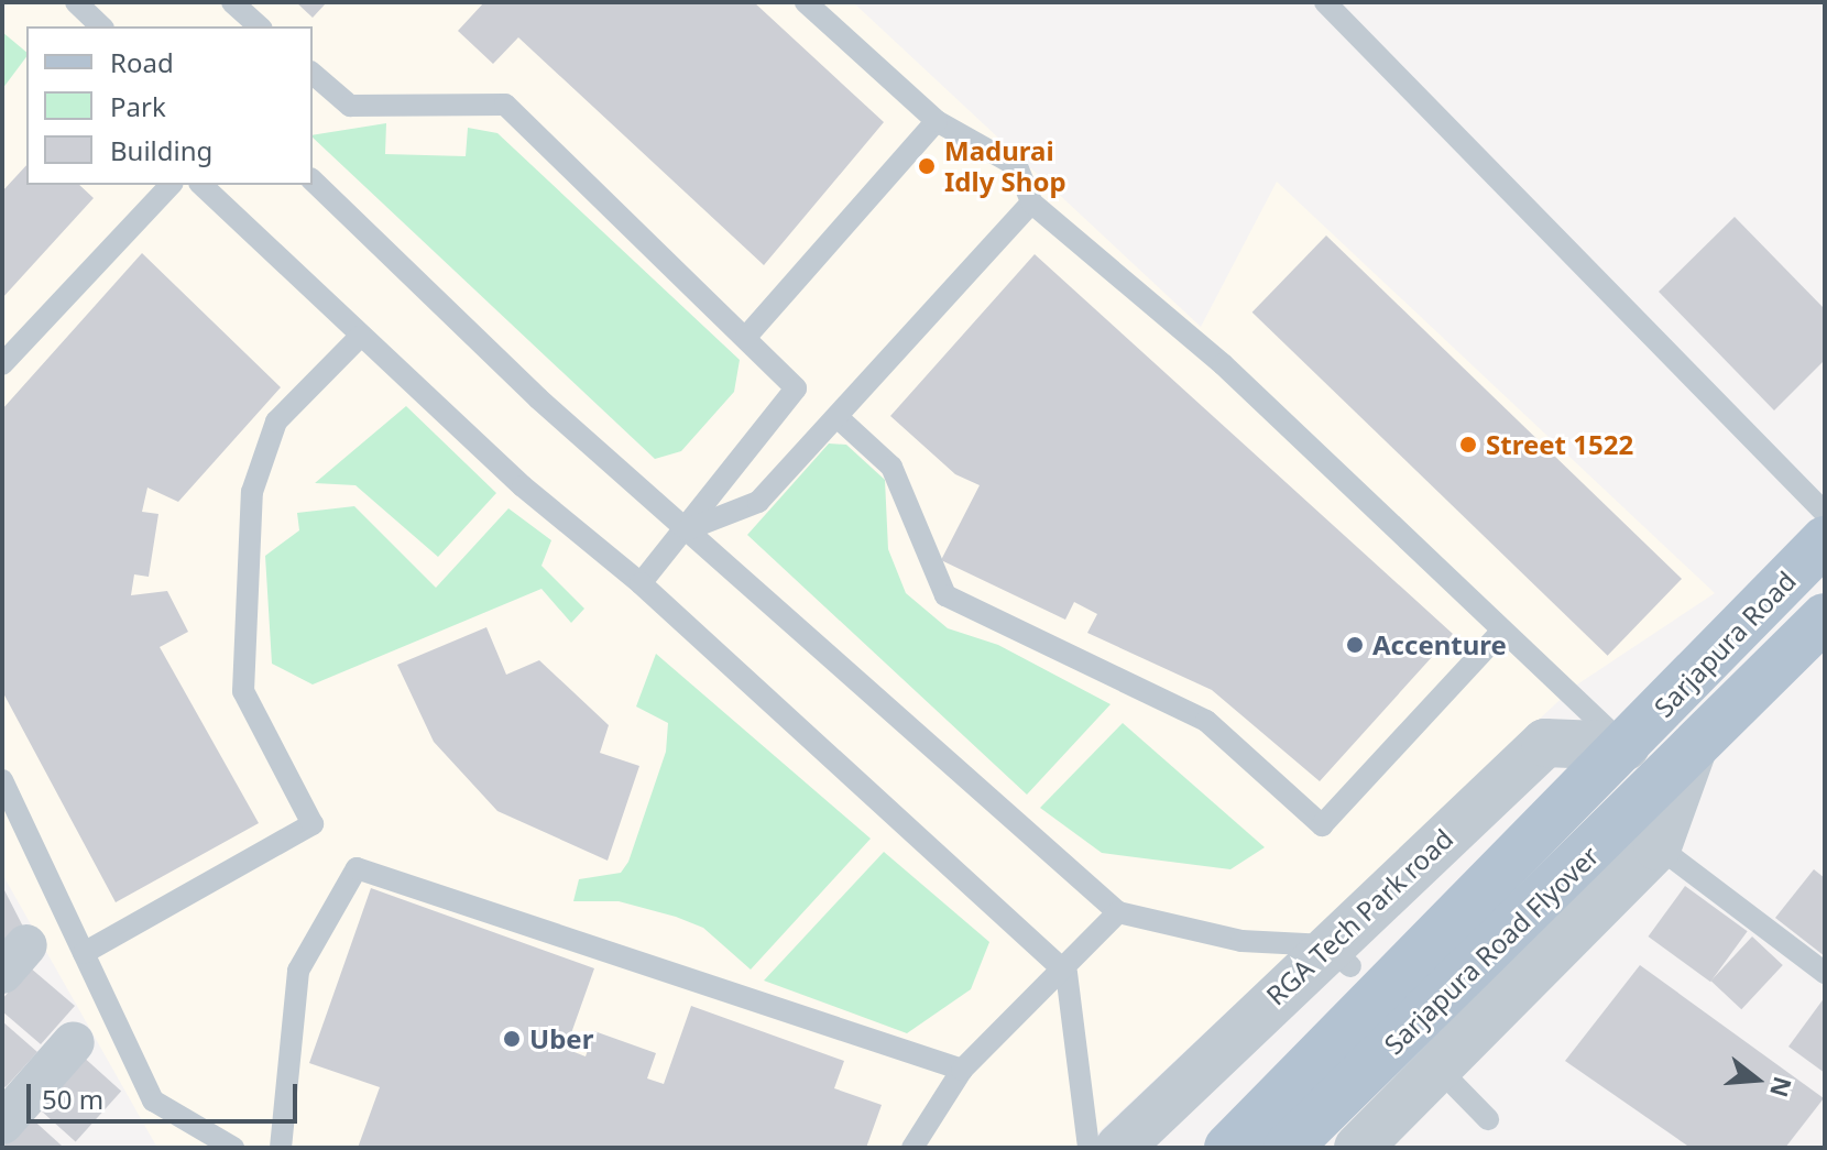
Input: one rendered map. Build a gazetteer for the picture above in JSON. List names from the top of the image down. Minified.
{"streets":{"main road":["Sarjapura Road","Sarjapura Road Flyover"],"street":["RGA Tech Park road"]},"crossings":[["Sarjapura Road","Sarjapura Road Flyover"]],"places":["Madurai Idly Shop","Street 1522","Accenture","Uber"],"legend":["Road","Park","Building"],"scale_bar":"50 m","north":"right"}
